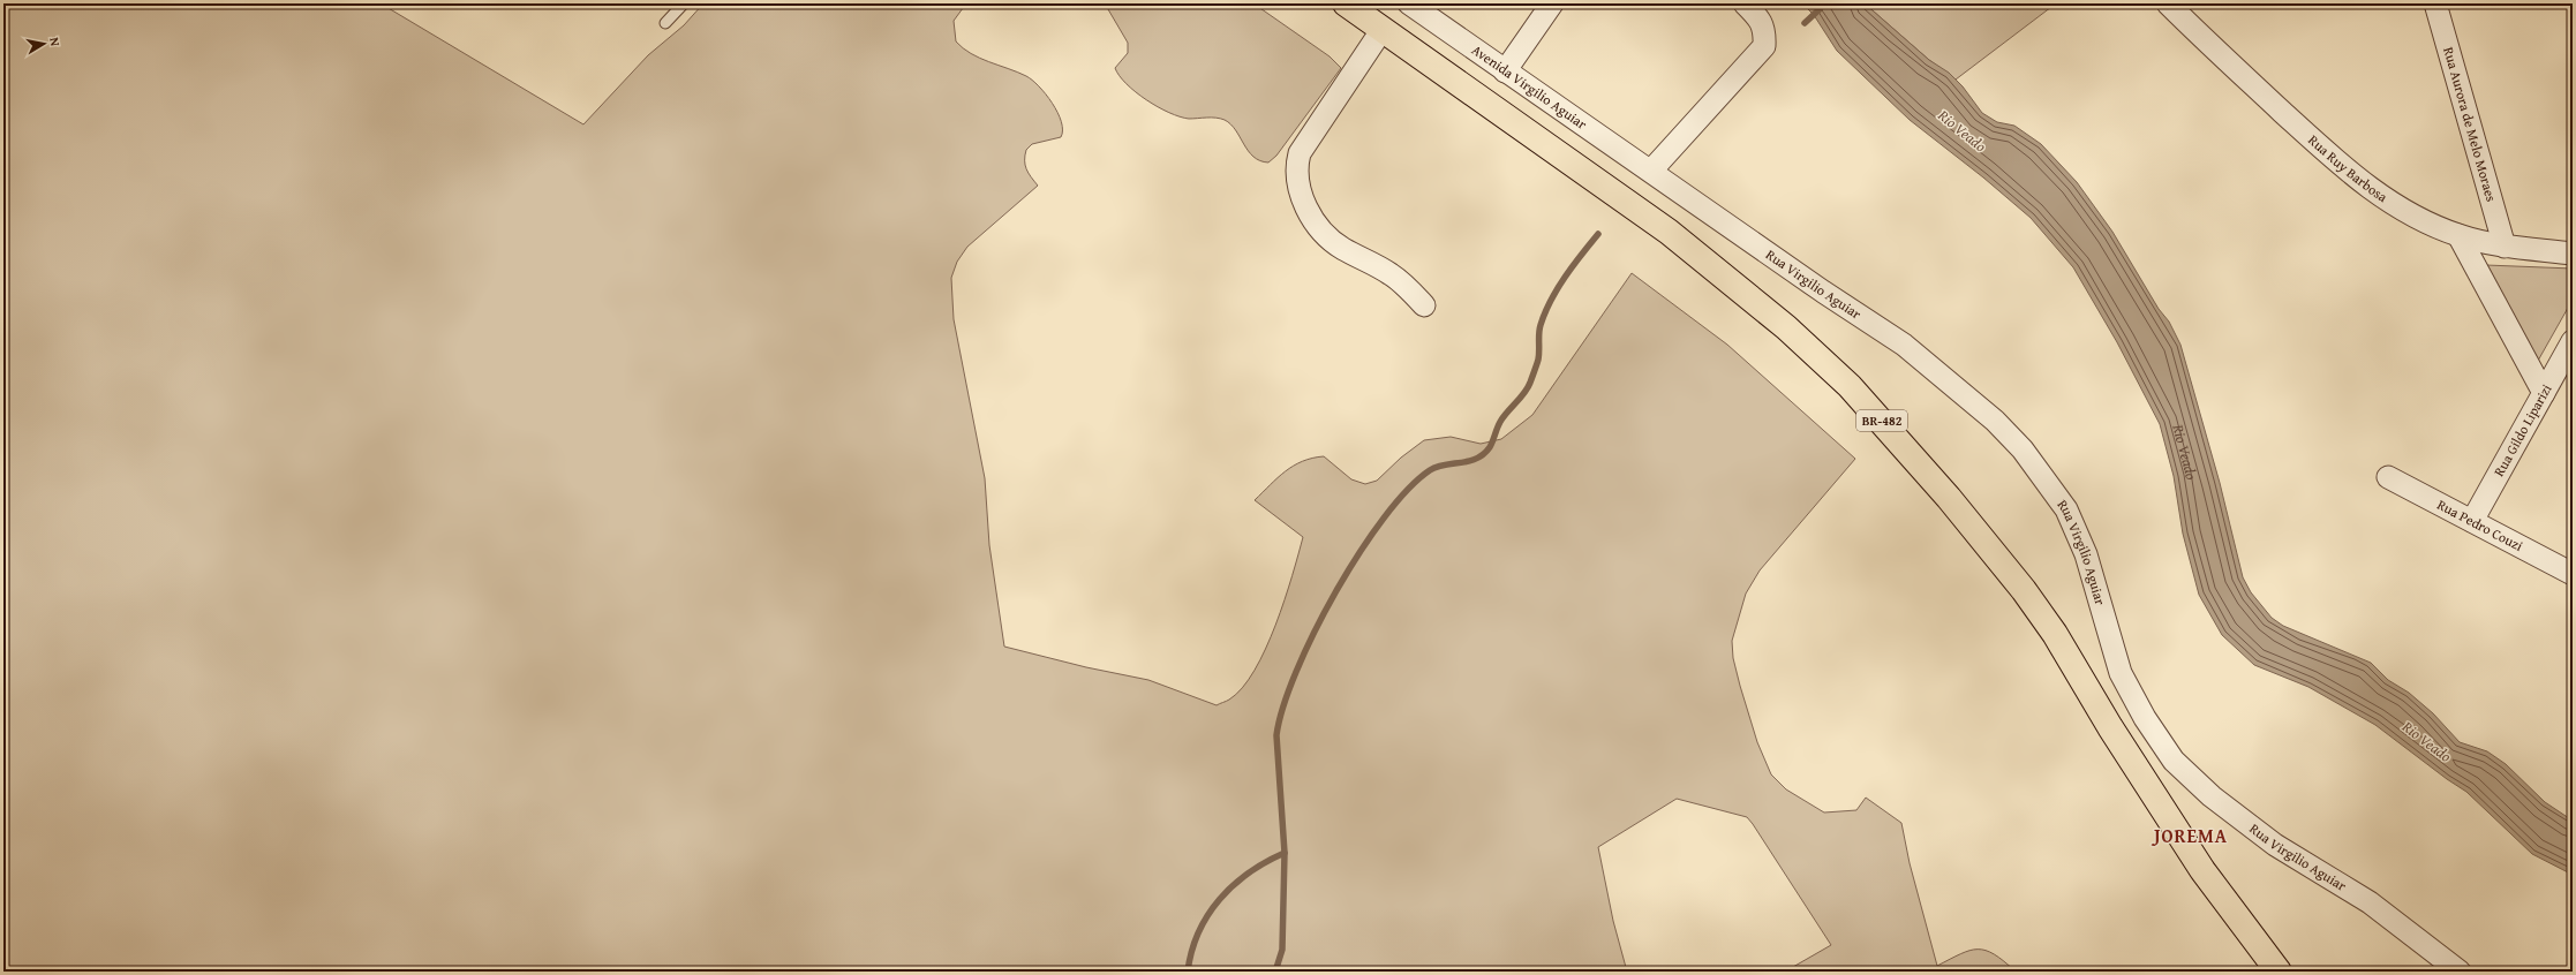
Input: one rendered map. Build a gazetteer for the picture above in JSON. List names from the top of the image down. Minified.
{"streets":{"highway":["BR-482"],"street":["Avenida Virgilio Aguiar","Rua Aurora de Melo Moraes","Rua Ruy Barbosa","Rua Virgilio Aguiar","Rua Gildo Liparizi","Rua Pedro Couzi"]},"crossings":[["Avenida Virgilio Aguiar","Rua Virgilio Aguiar"],["Rua Aurora de Melo Moraes","Rua Ruy Barbosa"],["Rua Gildo Liparizi","Rua Pedro Couzi"]],"districts":["JOREMA"],"water":["Rio Veado"],"north":"right"}
